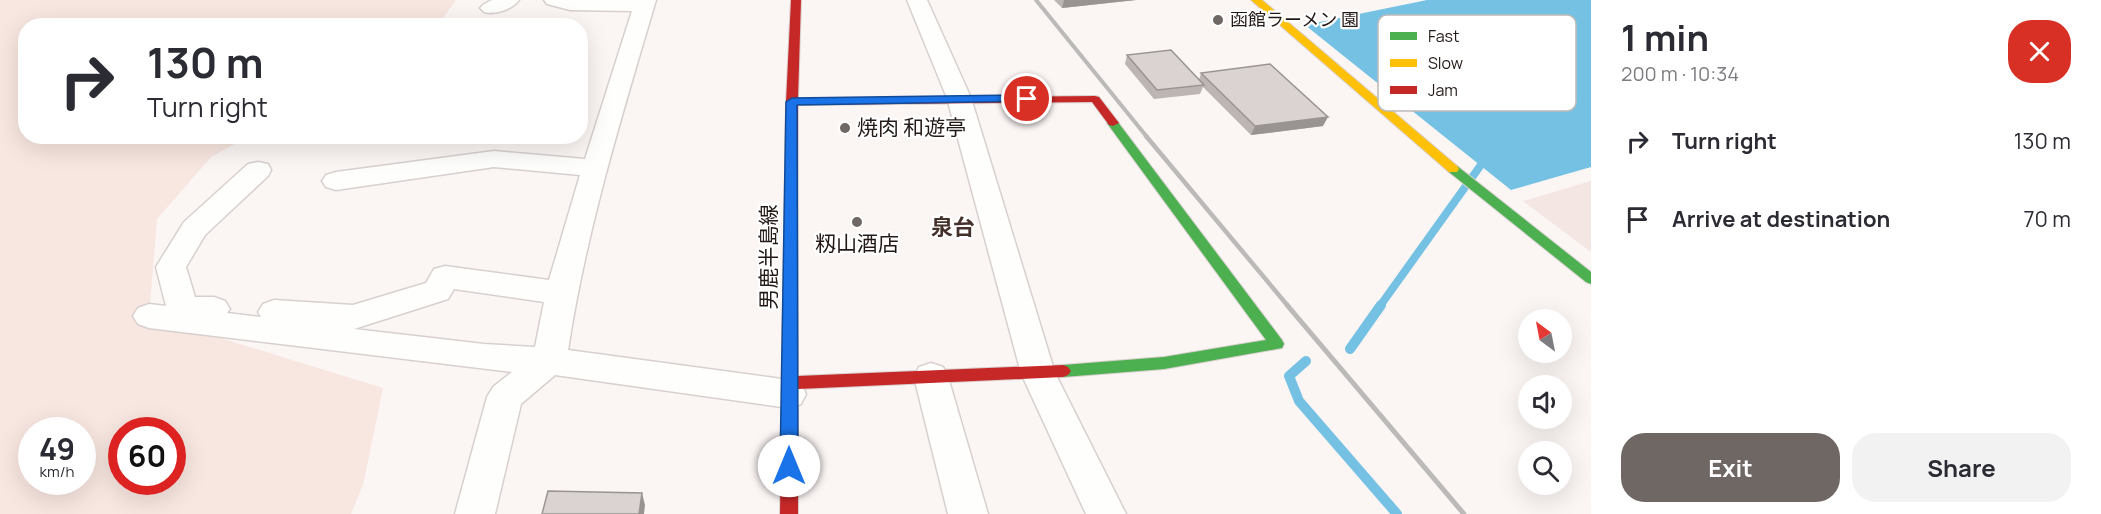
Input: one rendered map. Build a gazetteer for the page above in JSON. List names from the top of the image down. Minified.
{"streets":{"street":["男鹿半島線"]},"districts":["泉台"],"places":["函館ラーメン 園","焼肉 和遊亭","籾山酒店"],"legend":["Fast","Slow","Jam"],"north":"top left","page":{"heading":["1 min","200 m · 10:34"],"turn":["130 m","Turn right"],"list":[{"name":"Turn right","value":"130 m"},{"name":"Arrive at destination","value":"70 m"}],"speed":"49 km/h","limit":"60","buttons":["Exit","Share"]}}
